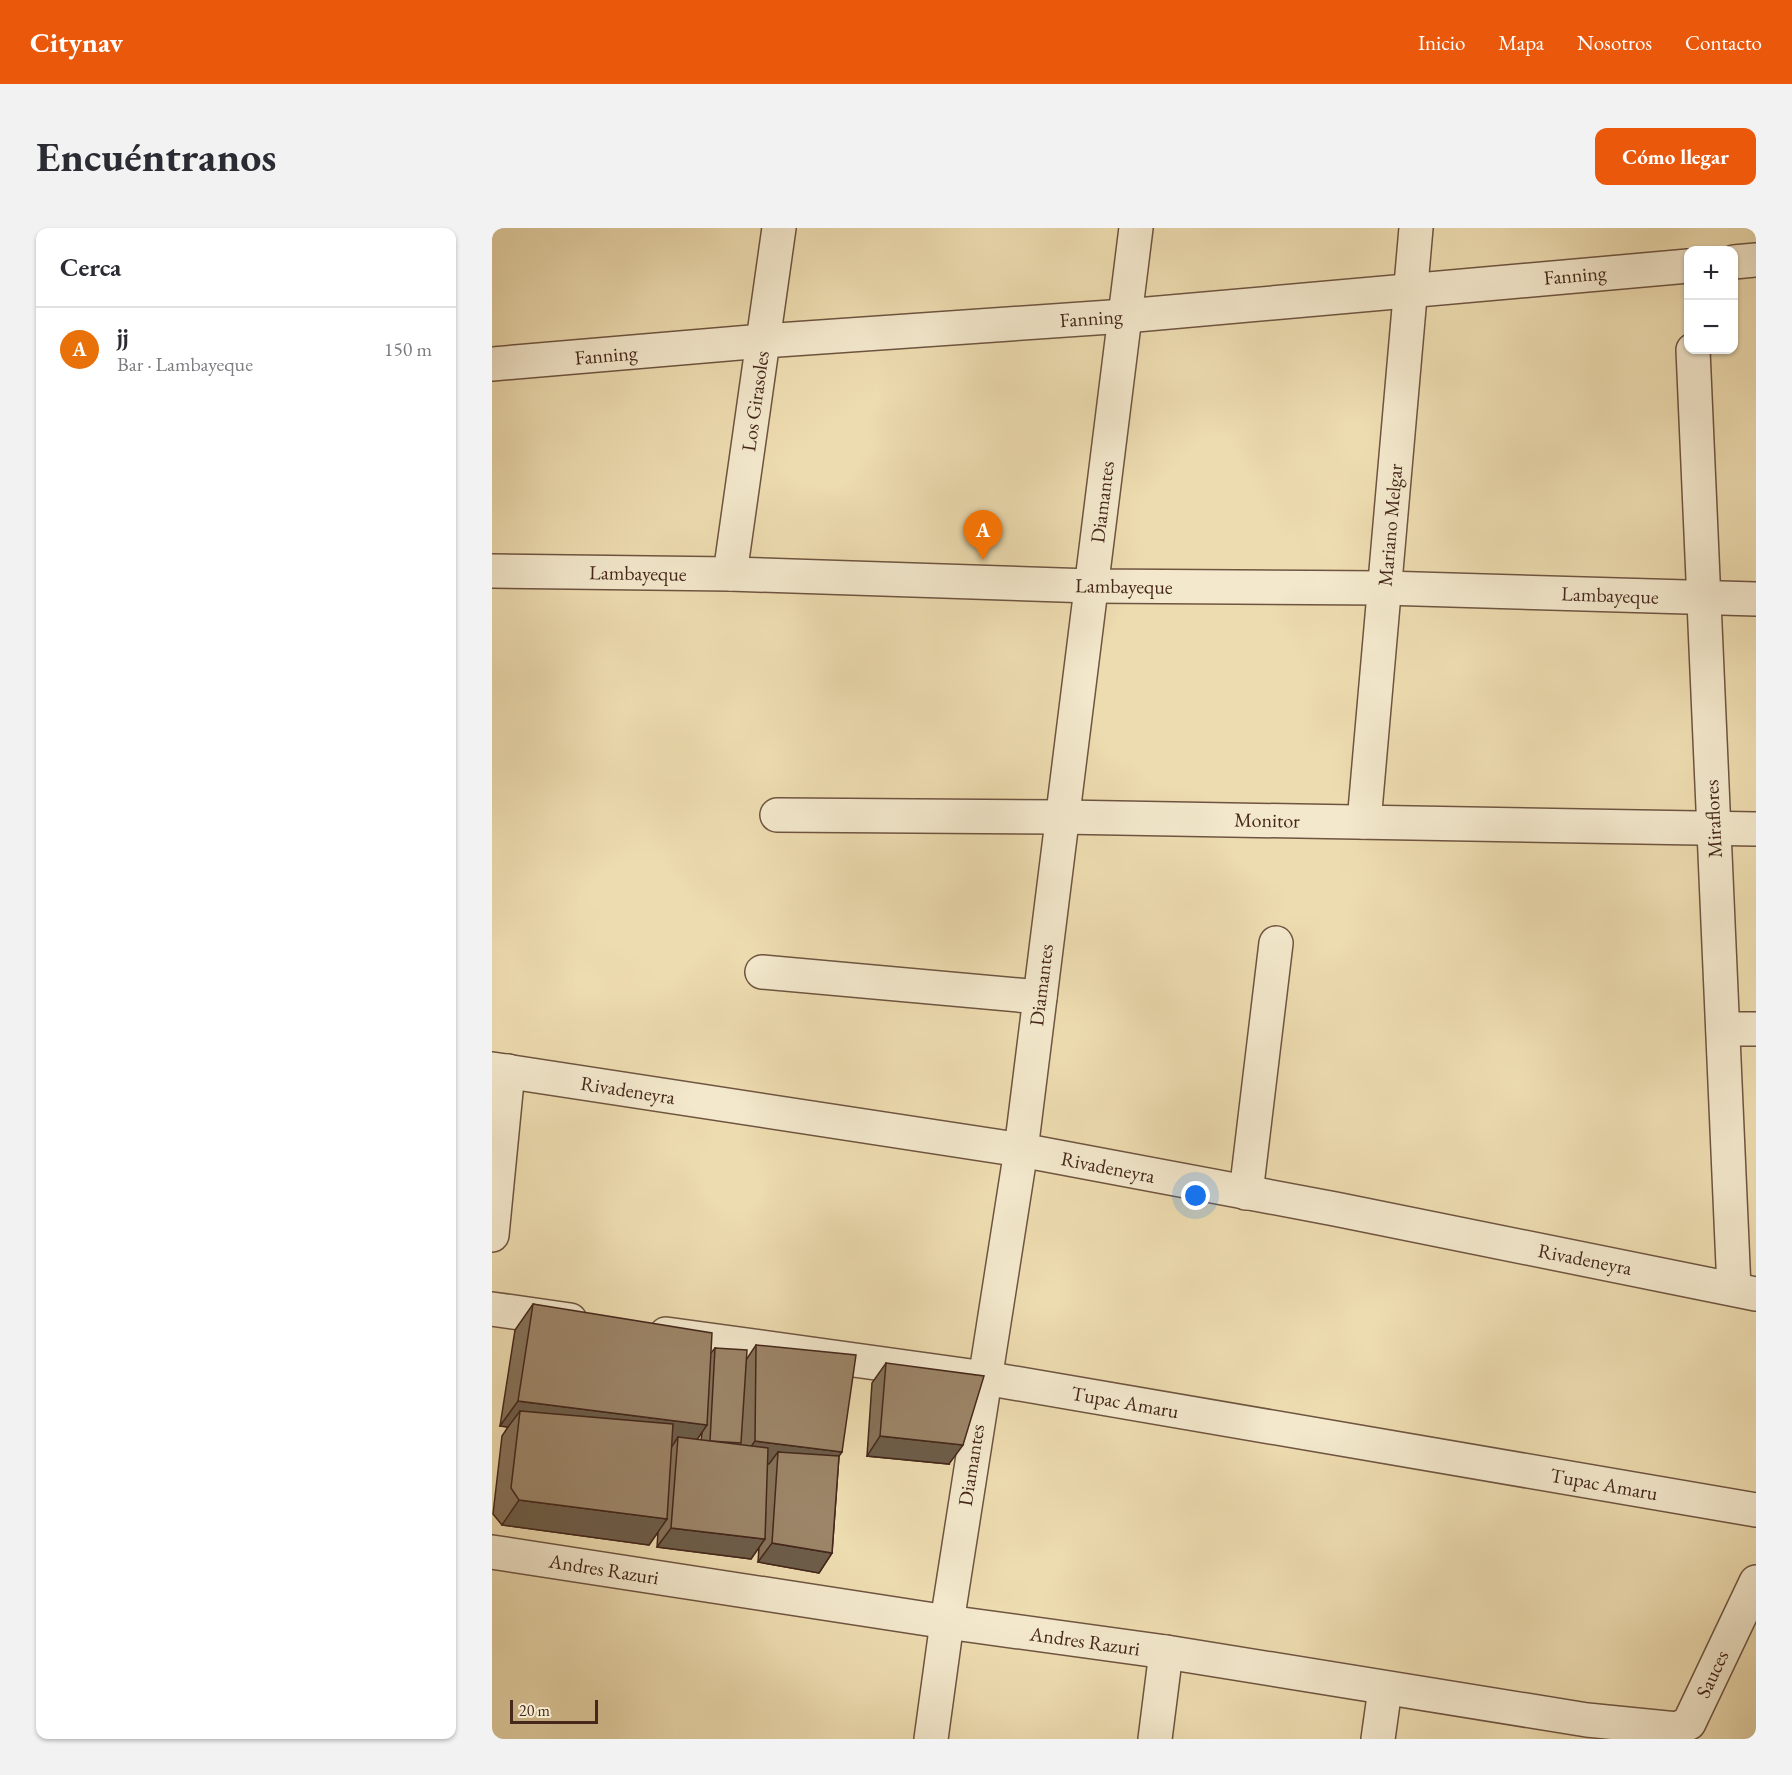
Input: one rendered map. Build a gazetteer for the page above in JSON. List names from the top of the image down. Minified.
{"streets":{"street":["Fanning","Los Girasoles","Diamantes","Mariano Melgar","Lambayeque","Miraflores","Monitor","Rivadeneyra","Tupac Amaru","Andres Razuri","Sauces"]},"crossings":[["Fanning","Los Girasoles"],["Fanning","Diamantes"],["Fanning","Mariano Melgar"],["Los Girasoles","Lambayeque"],["Diamantes","Lambayeque"],["Diamantes","Monitor"],["Diamantes","Rivadeneyra"],["Diamantes","Tupac Amaru"],["Diamantes","Andres Razuri"],["Mariano Melgar","Lambayeque"],["Mariano Melgar","Monitor"],["Lambayeque","Miraflores"],["Miraflores","Monitor"],["Miraflores","Rivadeneyra"],["Andres Razuri","Sauces"]],"scale_bar":"20 m","page":{"header":"Citynav","nav":["Inicio","Mapa","Nosotros","Contacto"],"buttons":"Cómo llegar","title":"Encuéntranos","heading":"Cerca","map_buttons":["+","−"],"list":[{"mark":"A","name":"jj","note":"Bar · Lambayeque","value":"150 m"}],"pins":"A","scale":"20 m"}}
